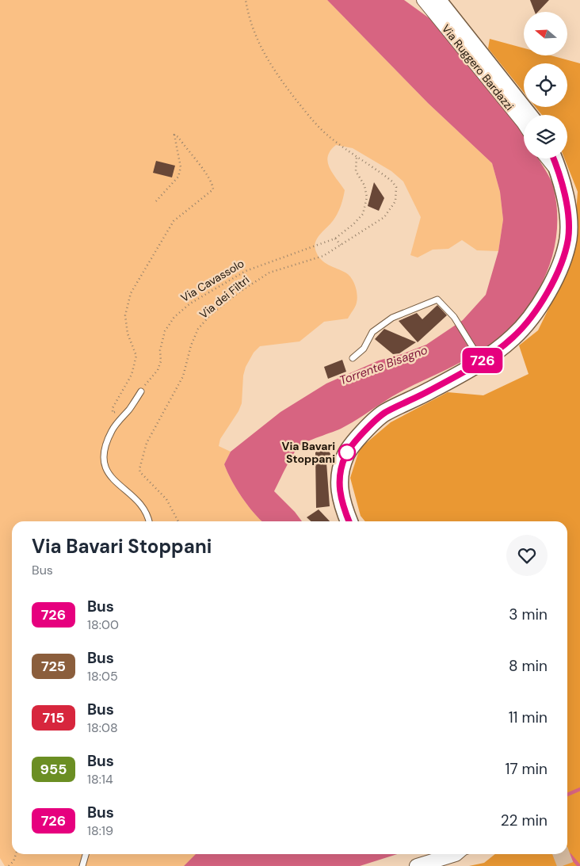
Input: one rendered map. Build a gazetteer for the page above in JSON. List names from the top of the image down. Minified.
{"streets":{"street":["Via Ruggero Bardazzi"],"path":["Via Cavassolo","Via dei Filtri"]},"crossings":[["Via Cavassolo","Via dei Filtri"]],"water":["Torrente Bisagno"],"places":["Via Bavari Stoppani"],"lines":["bus line 726"],"north":"left","page":{"on_map":"726","heading":["Via Bavari Stoppani","Bus"],"list":[{"mark":"726","name":"Bus","note":"18:00","value":"3 min"},{"mark":"725","name":"Bus","note":"18:05","value":"8 min"},{"mark":"715","name":"Bus","note":"18:08","value":"11 min"},{"mark":"955","name":"Bus","note":"18:14","value":"17 min"},{"mark":"726","name":"Bus","note":"18:19","value":"22 min"}]}}
